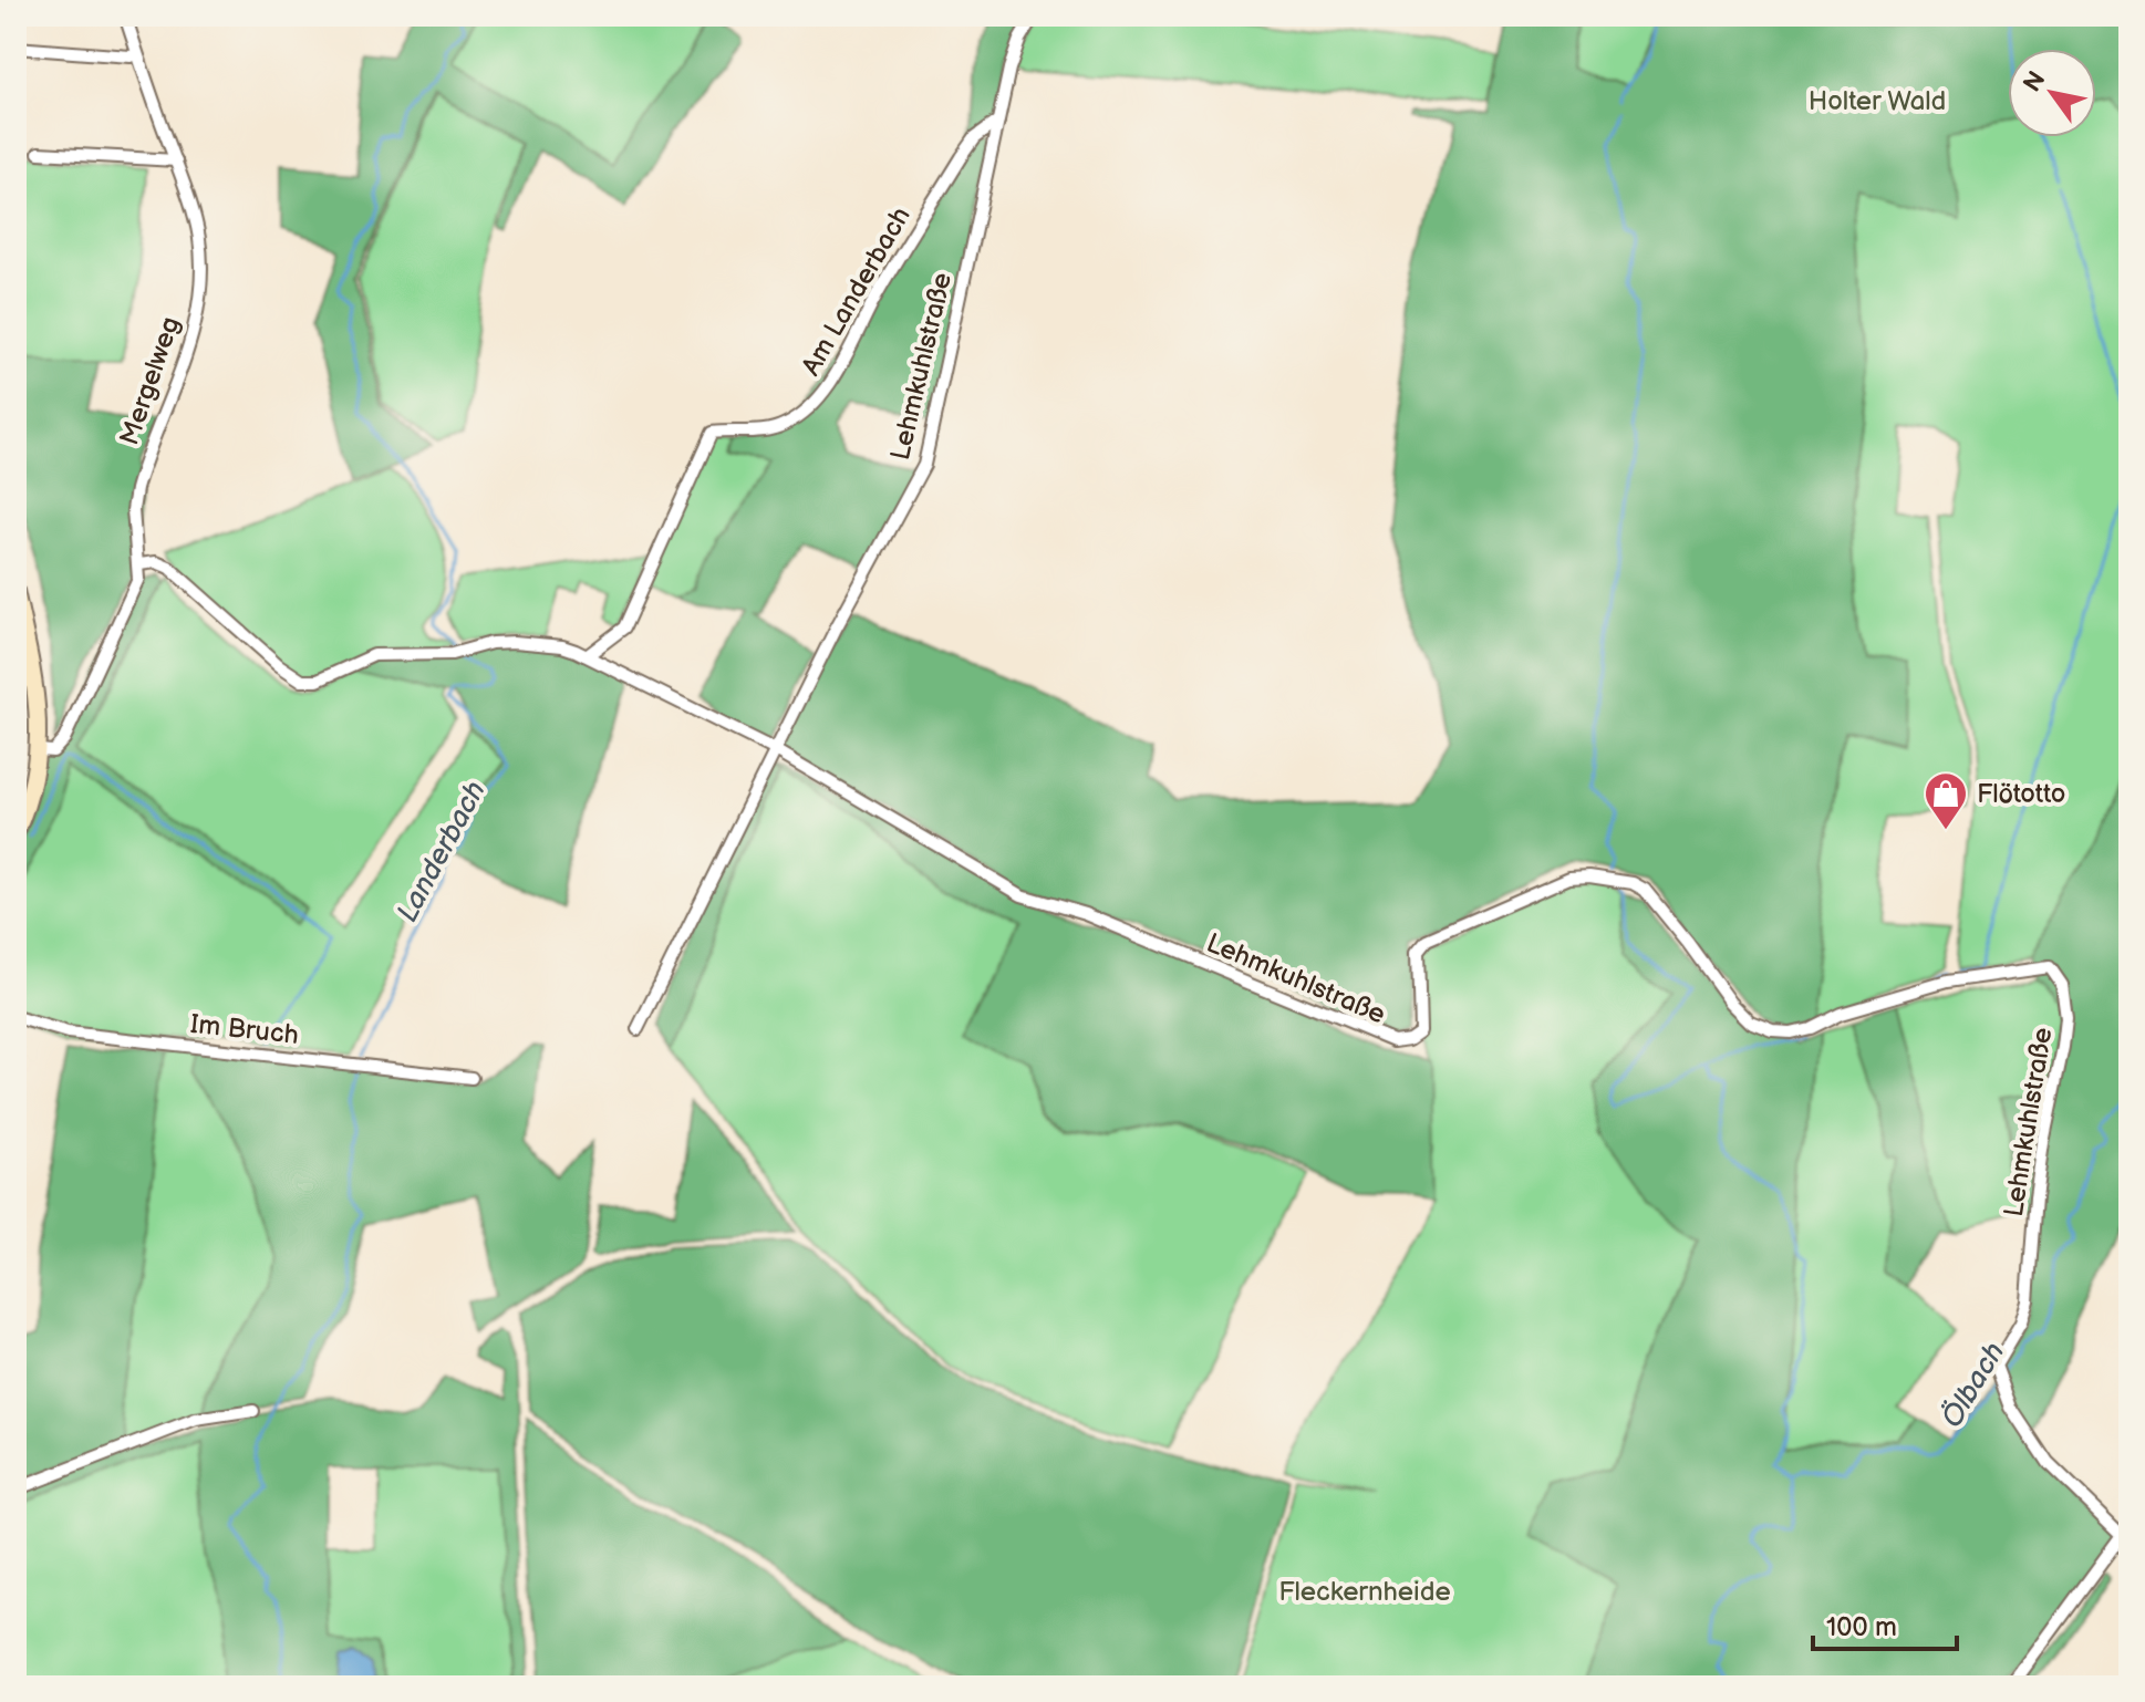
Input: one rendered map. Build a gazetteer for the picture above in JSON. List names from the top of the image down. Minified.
{"streets":{"street":["Am Landerbach","Lehmkuhlstraße","Mergelweg","Im Bruch"]},"crossings":[["Am Landerbach","Lehmkuhlstraße"],["Lehmkuhlstraße","Mergelweg"]],"water":["Landerbach","Ölbach"],"parks":["Holter Wald","Fleckernheide"],"places":{"shop":["Flötotto"]},"scale_bar":"100 m","north":"top left"}
